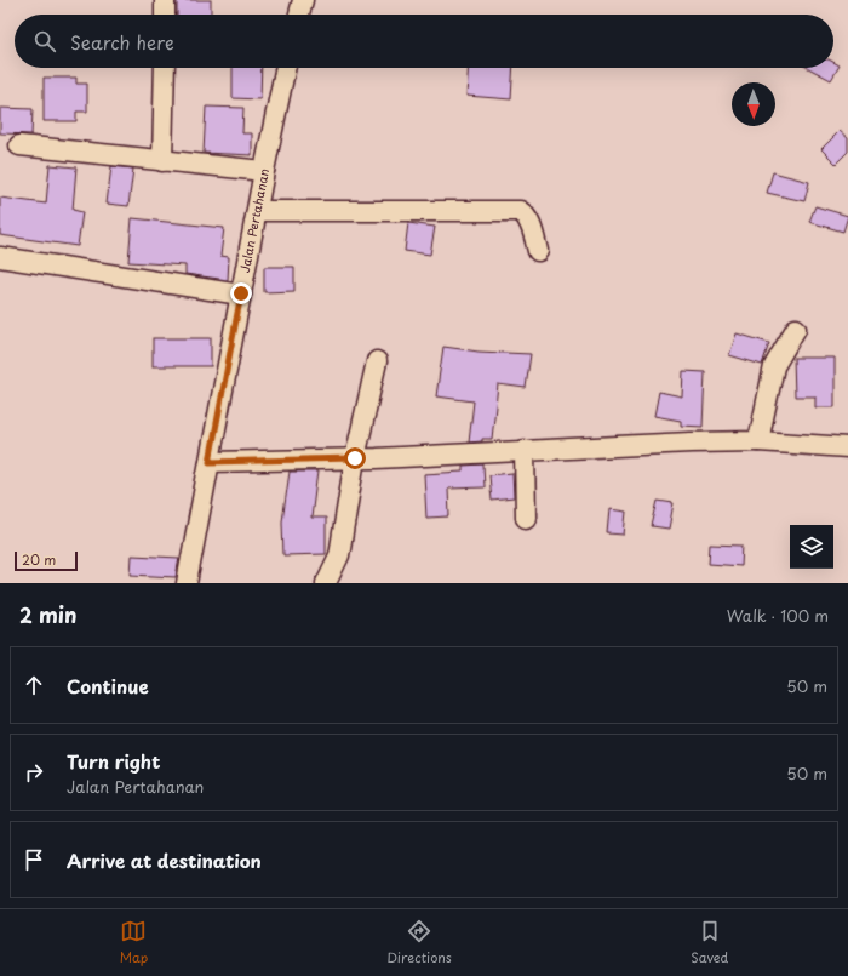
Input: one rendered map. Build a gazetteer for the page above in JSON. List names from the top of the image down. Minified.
{"streets":{"street":["Jalan Pertahanan"]},"scale_bar":"20 m","north":"bottom","page":{"search":"Search here","scale":"20 m","heading":["2 min","Walk · 100 m"],"list":[["Continue","50 m"],["Turn right","Jalan Pertahanan","50 m"],"Arrive at destination"],"nav":["Map","Directions","Saved"]}}
